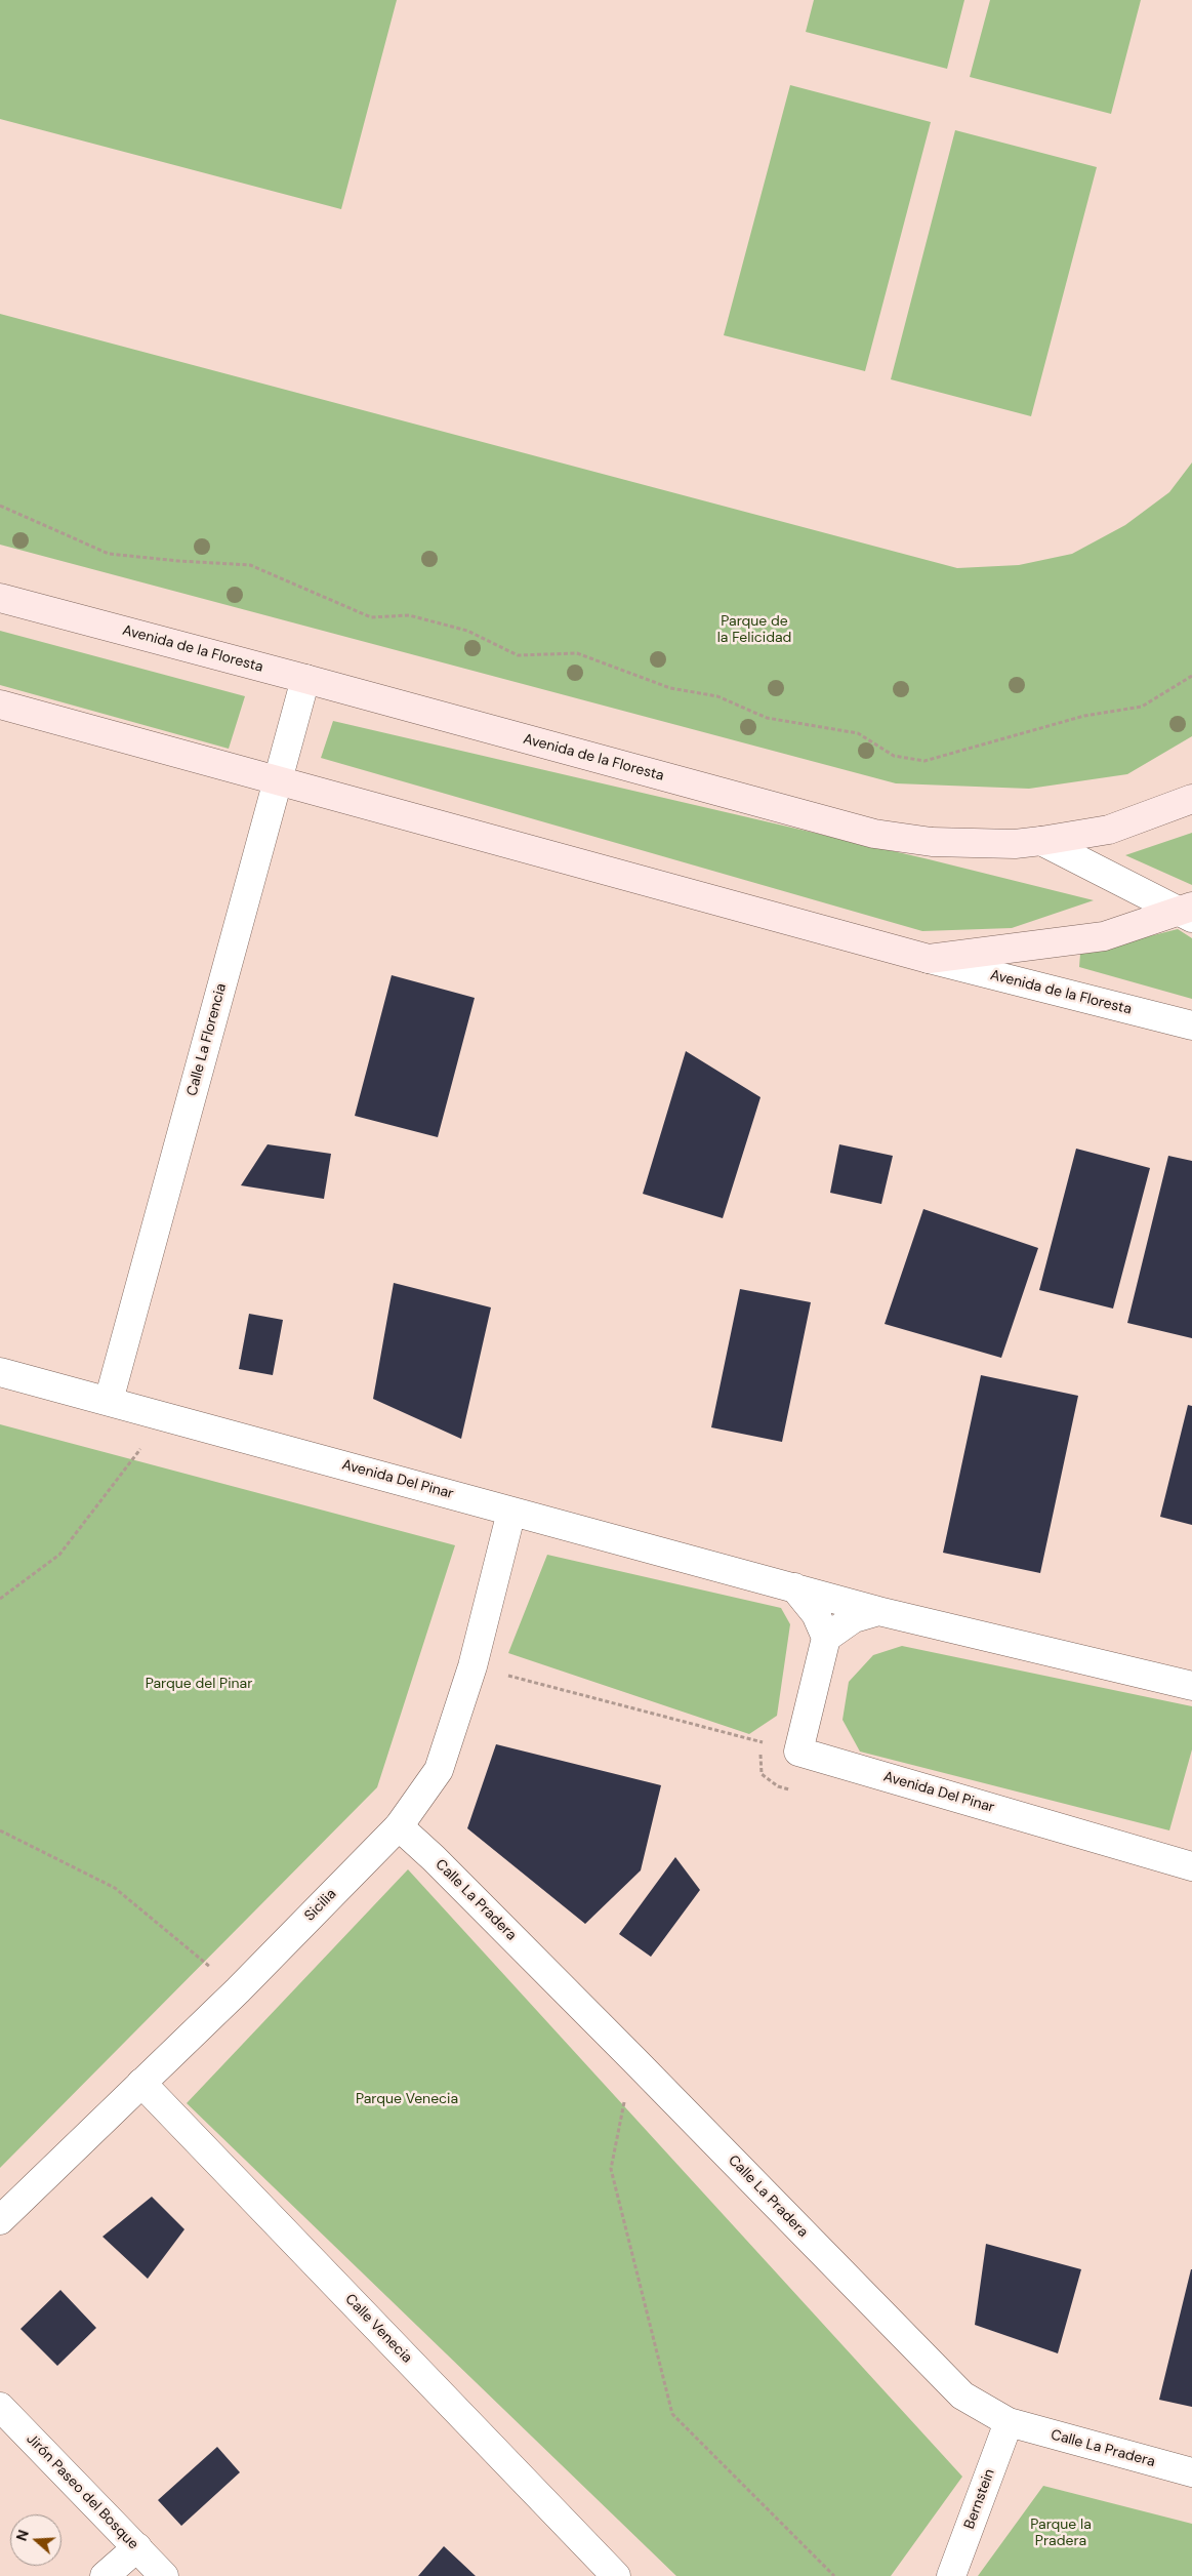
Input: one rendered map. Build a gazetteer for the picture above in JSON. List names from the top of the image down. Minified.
{"streets":{"main road":["Avenida de la Floresta"],"street":["Calle La Florencia","Avenida Del Pinar","Calle La Pradera","Sicilia","Calle Venecia","Jirón Paseo del Bosque","Bernstein"]},"crossings":[["Avenida de la Floresta","Calle La Florencia"],["Calle La Florencia","Avenida Del Pinar"],["Avenida Del Pinar","Sicilia"],["Calle La Pradera","Sicilia"],["Calle La Pradera","Bernstein"],["Sicilia","Calle Venecia"]],"parks":["Parque de la Felicidad","Parque del Pinar","Parque Venecia","Parque la Pradera"],"north":"left"}
